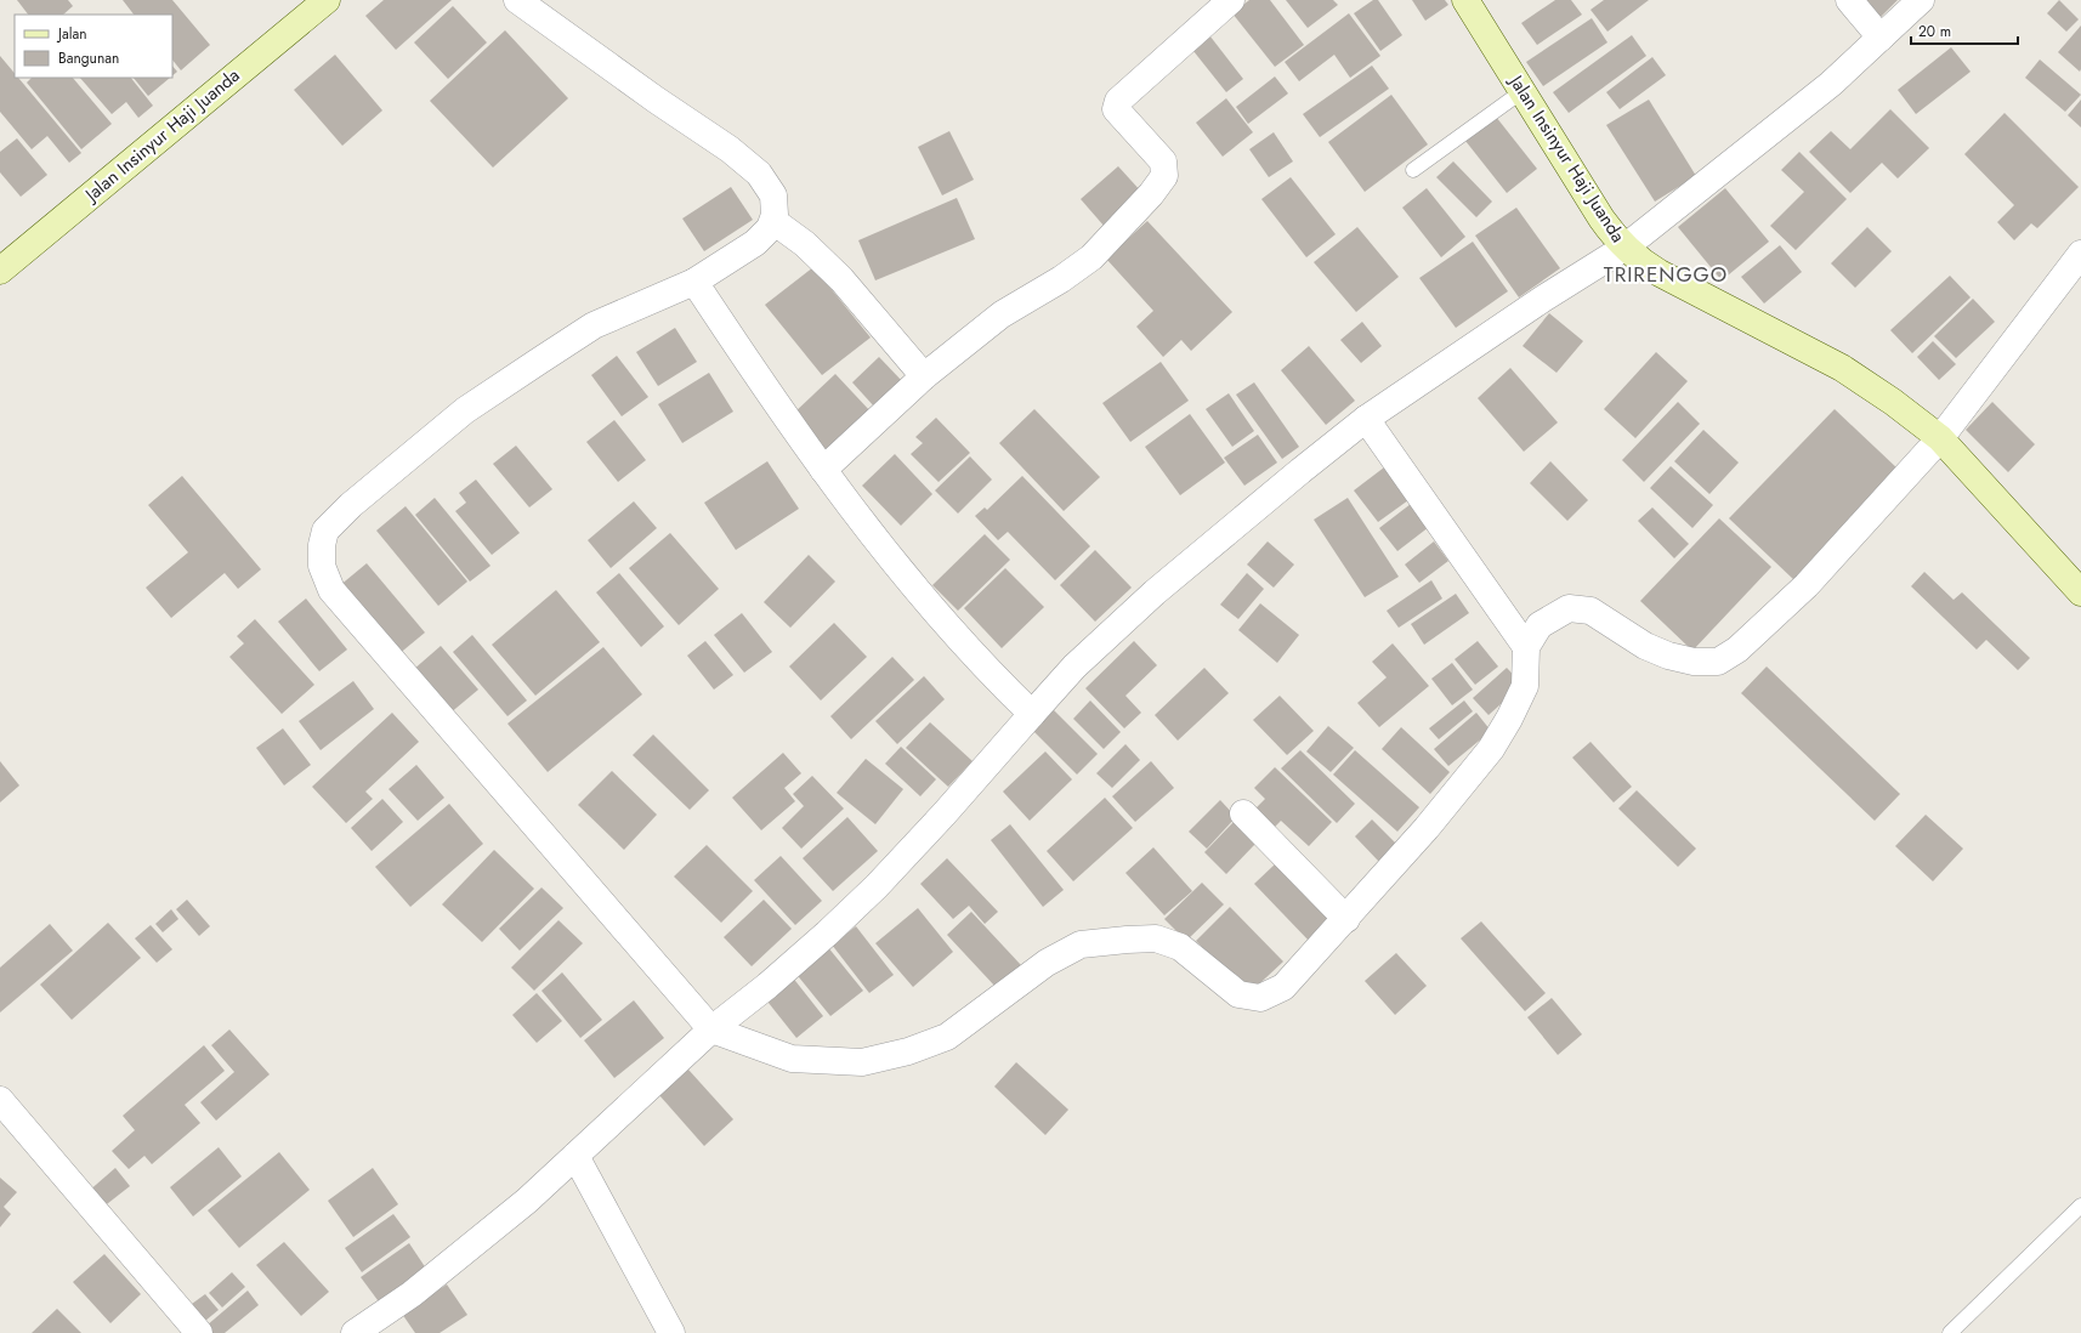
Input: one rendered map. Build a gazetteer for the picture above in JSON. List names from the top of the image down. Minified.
{"streets":{"main road":["Jalan Insinyur Haji Juanda"]},"districts":["TRIRENGGO"],"legend":["Jalan","Bangunan"],"scale_bar":"20 m"}
